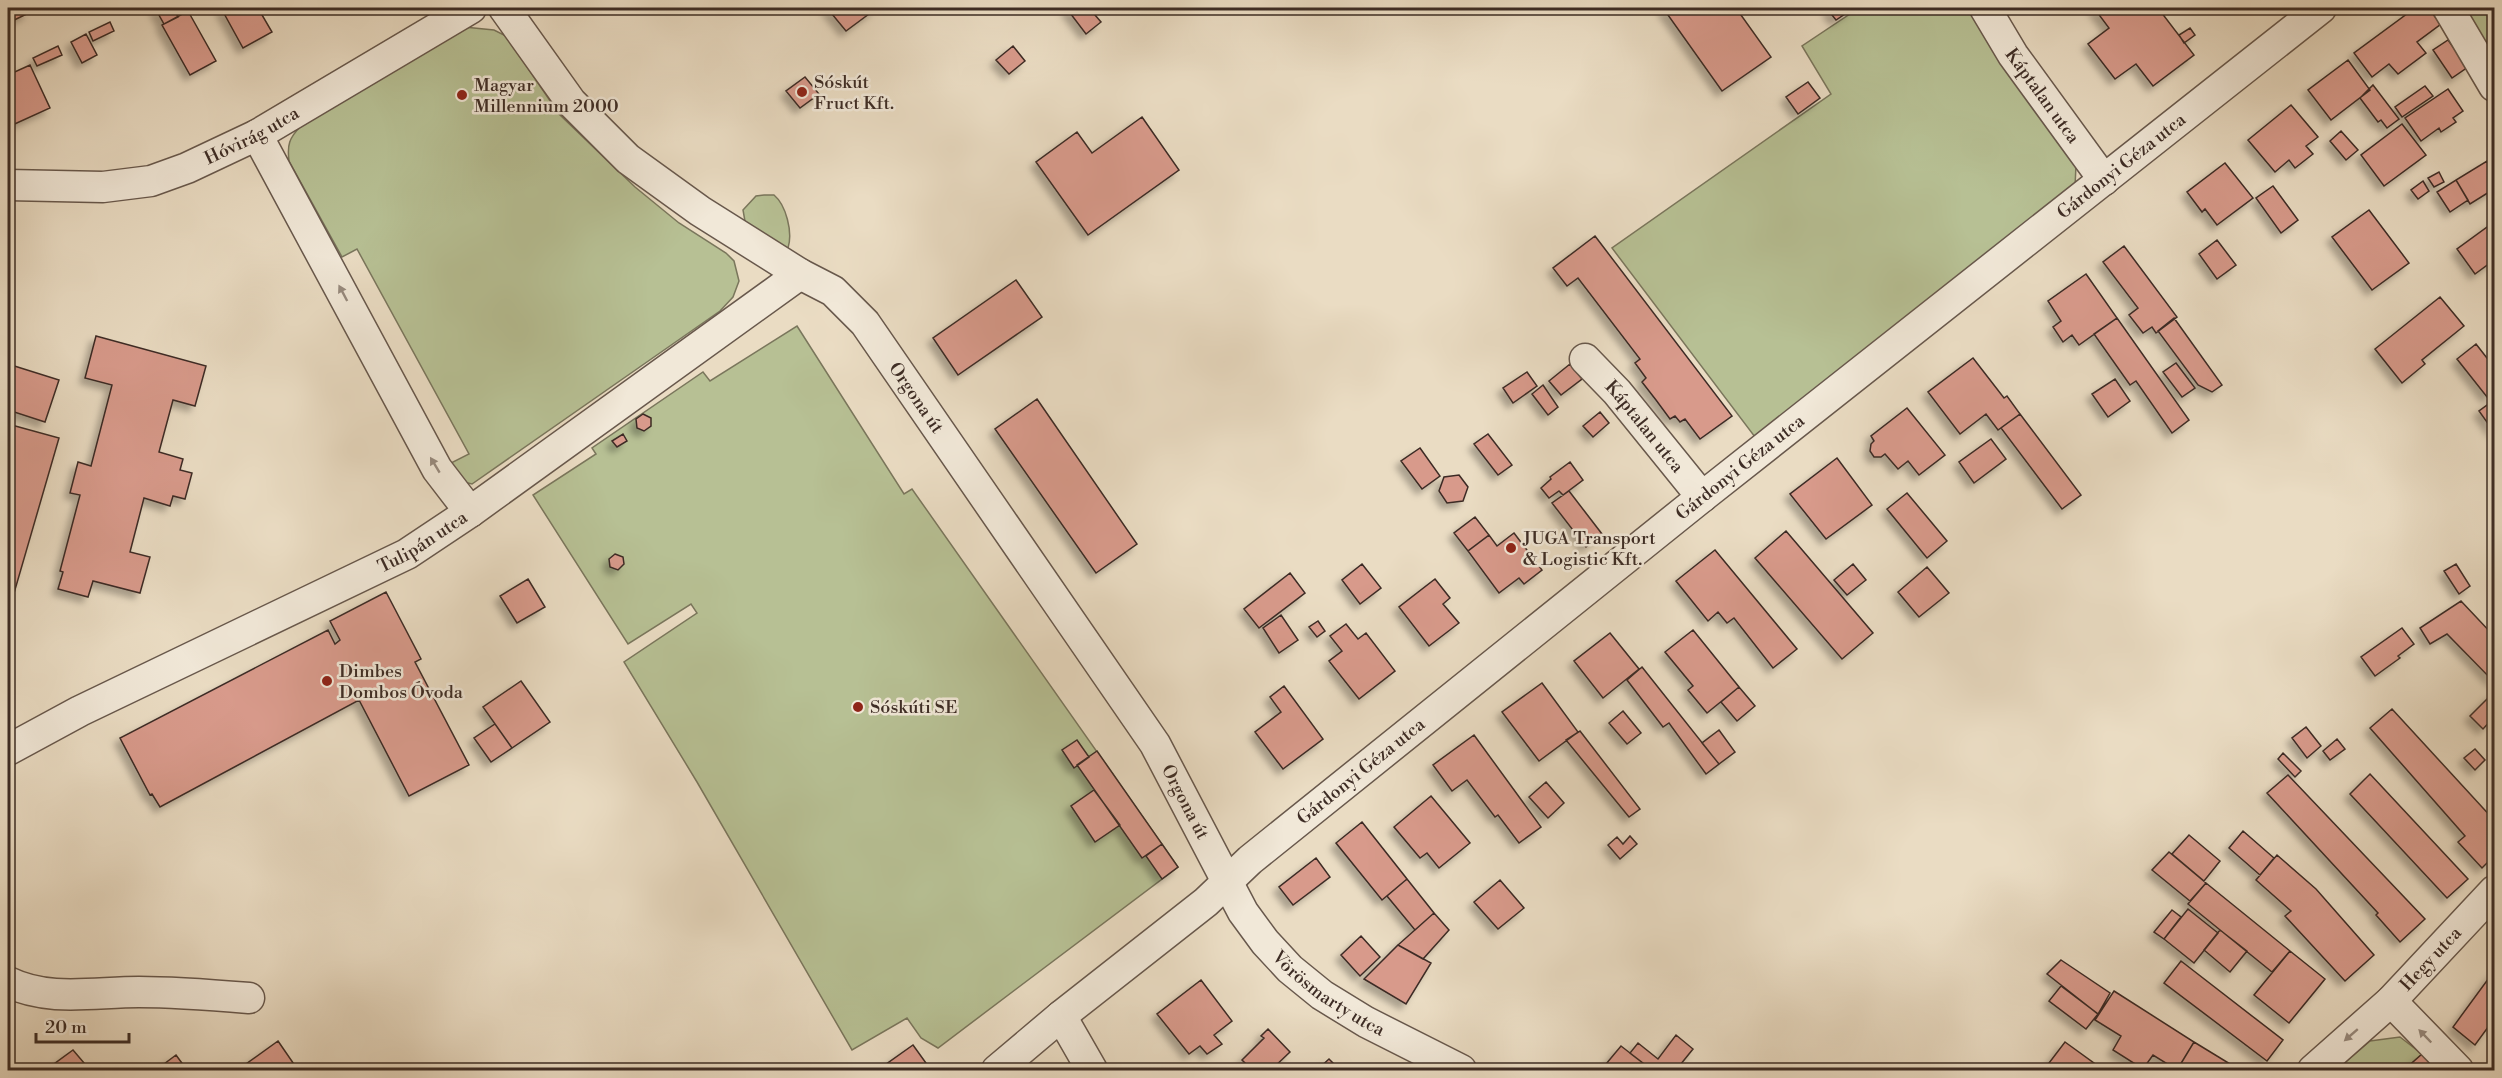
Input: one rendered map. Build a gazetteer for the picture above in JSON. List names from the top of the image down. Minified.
{"streets":{"street":["Káptalan utca","Hóvirág utca","Gárdonyi Géza utca","Orgona út","Tulipán utca","Hegy utca","Vörösmarty utca"]},"crossings":[["Káptalan utca","Gárdonyi Géza utca"],["Gárdonyi Géza utca","Orgona út"],["Gárdonyi Géza utca","Vörösmarty utca"],["Orgona út","Tulipán utca"],["Orgona út","Vörösmarty utca"]],"places":["Sóskút Fruct Kft.","Magyar Millennium 2000","JUGA Transport & Logistic Kft.","Dimbes Dombos Óvoda","Sóskúti SE"],"scale_bar":"20 m"}
